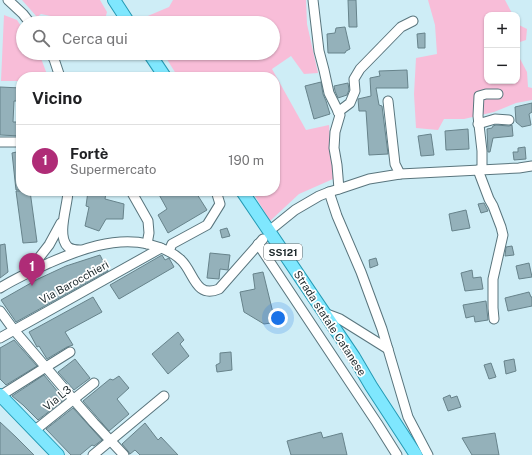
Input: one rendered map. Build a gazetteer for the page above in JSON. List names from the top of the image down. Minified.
{"streets":{"main road":["SS121","Strada statale Catanese"],"street":["Via Barocchieri","Via L3"]},"page":{"map_buttons":["+","−"],"search":"Cerca qui","heading":"Vicino","list":[{"mark":"1","name":"Fortè","note":"Supermercato","value":"190 m"}],"pins":"1"}}
